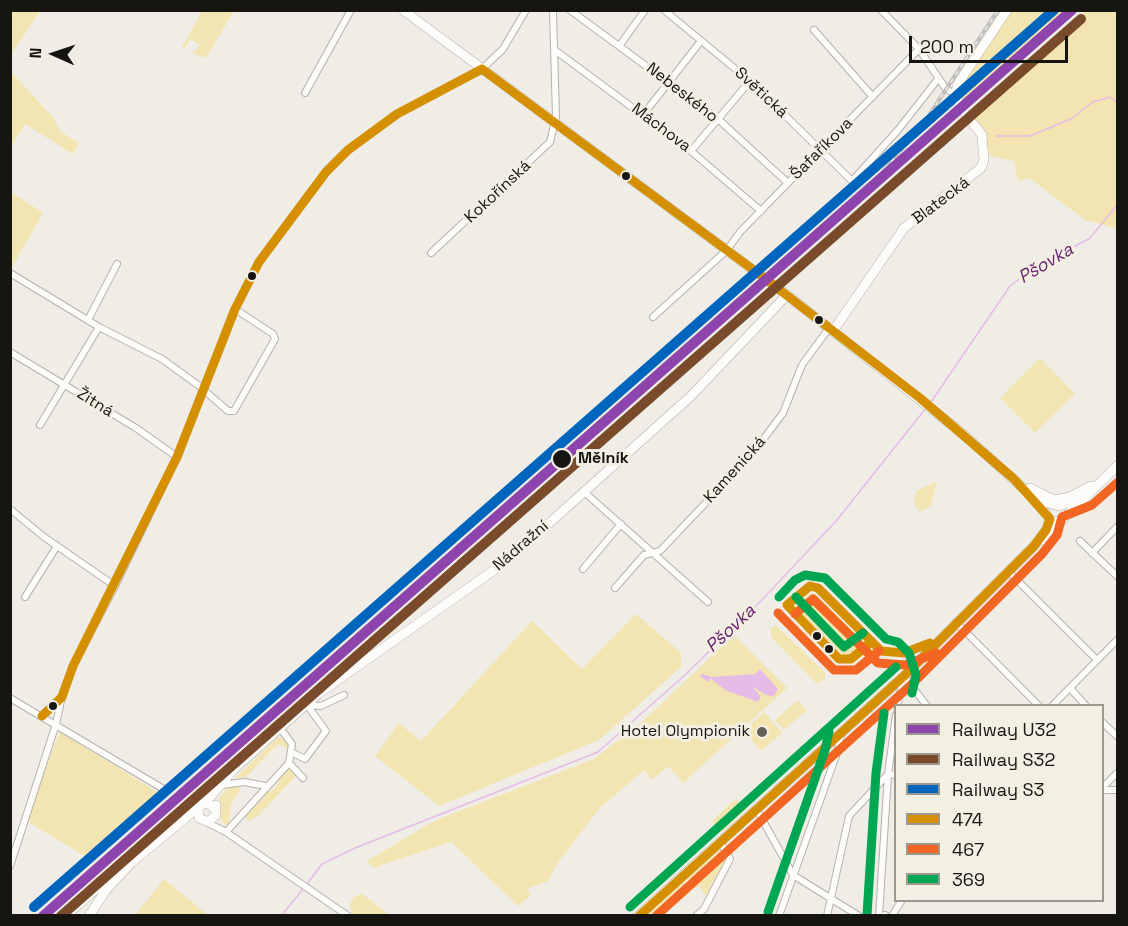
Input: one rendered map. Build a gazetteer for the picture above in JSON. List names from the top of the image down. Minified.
{"streets":{"main road":["Blatecká","Nádražní"],"street":["Nebeského","Světická","Máchova","Šafaříkova","Kokořínská","Žitná","Kamenická"]},"crossings":[["Nebeského","Šafaříkova"],["Světická","Šafaříkova"],["Máchova","Šafaříkova"],["Blatecká","Kamenická"]],"water":["Pšovka"],"places":["Mělník","Hotel Olympionik"],"lines":["rail line U32","rail line S3","rail line S32","transit line 474","transit line 467","transit line 369"],"legend":["Railway U32","Railway S32","Railway S3","474","467","369"],"scale_bar":"200 m","north":"left"}
